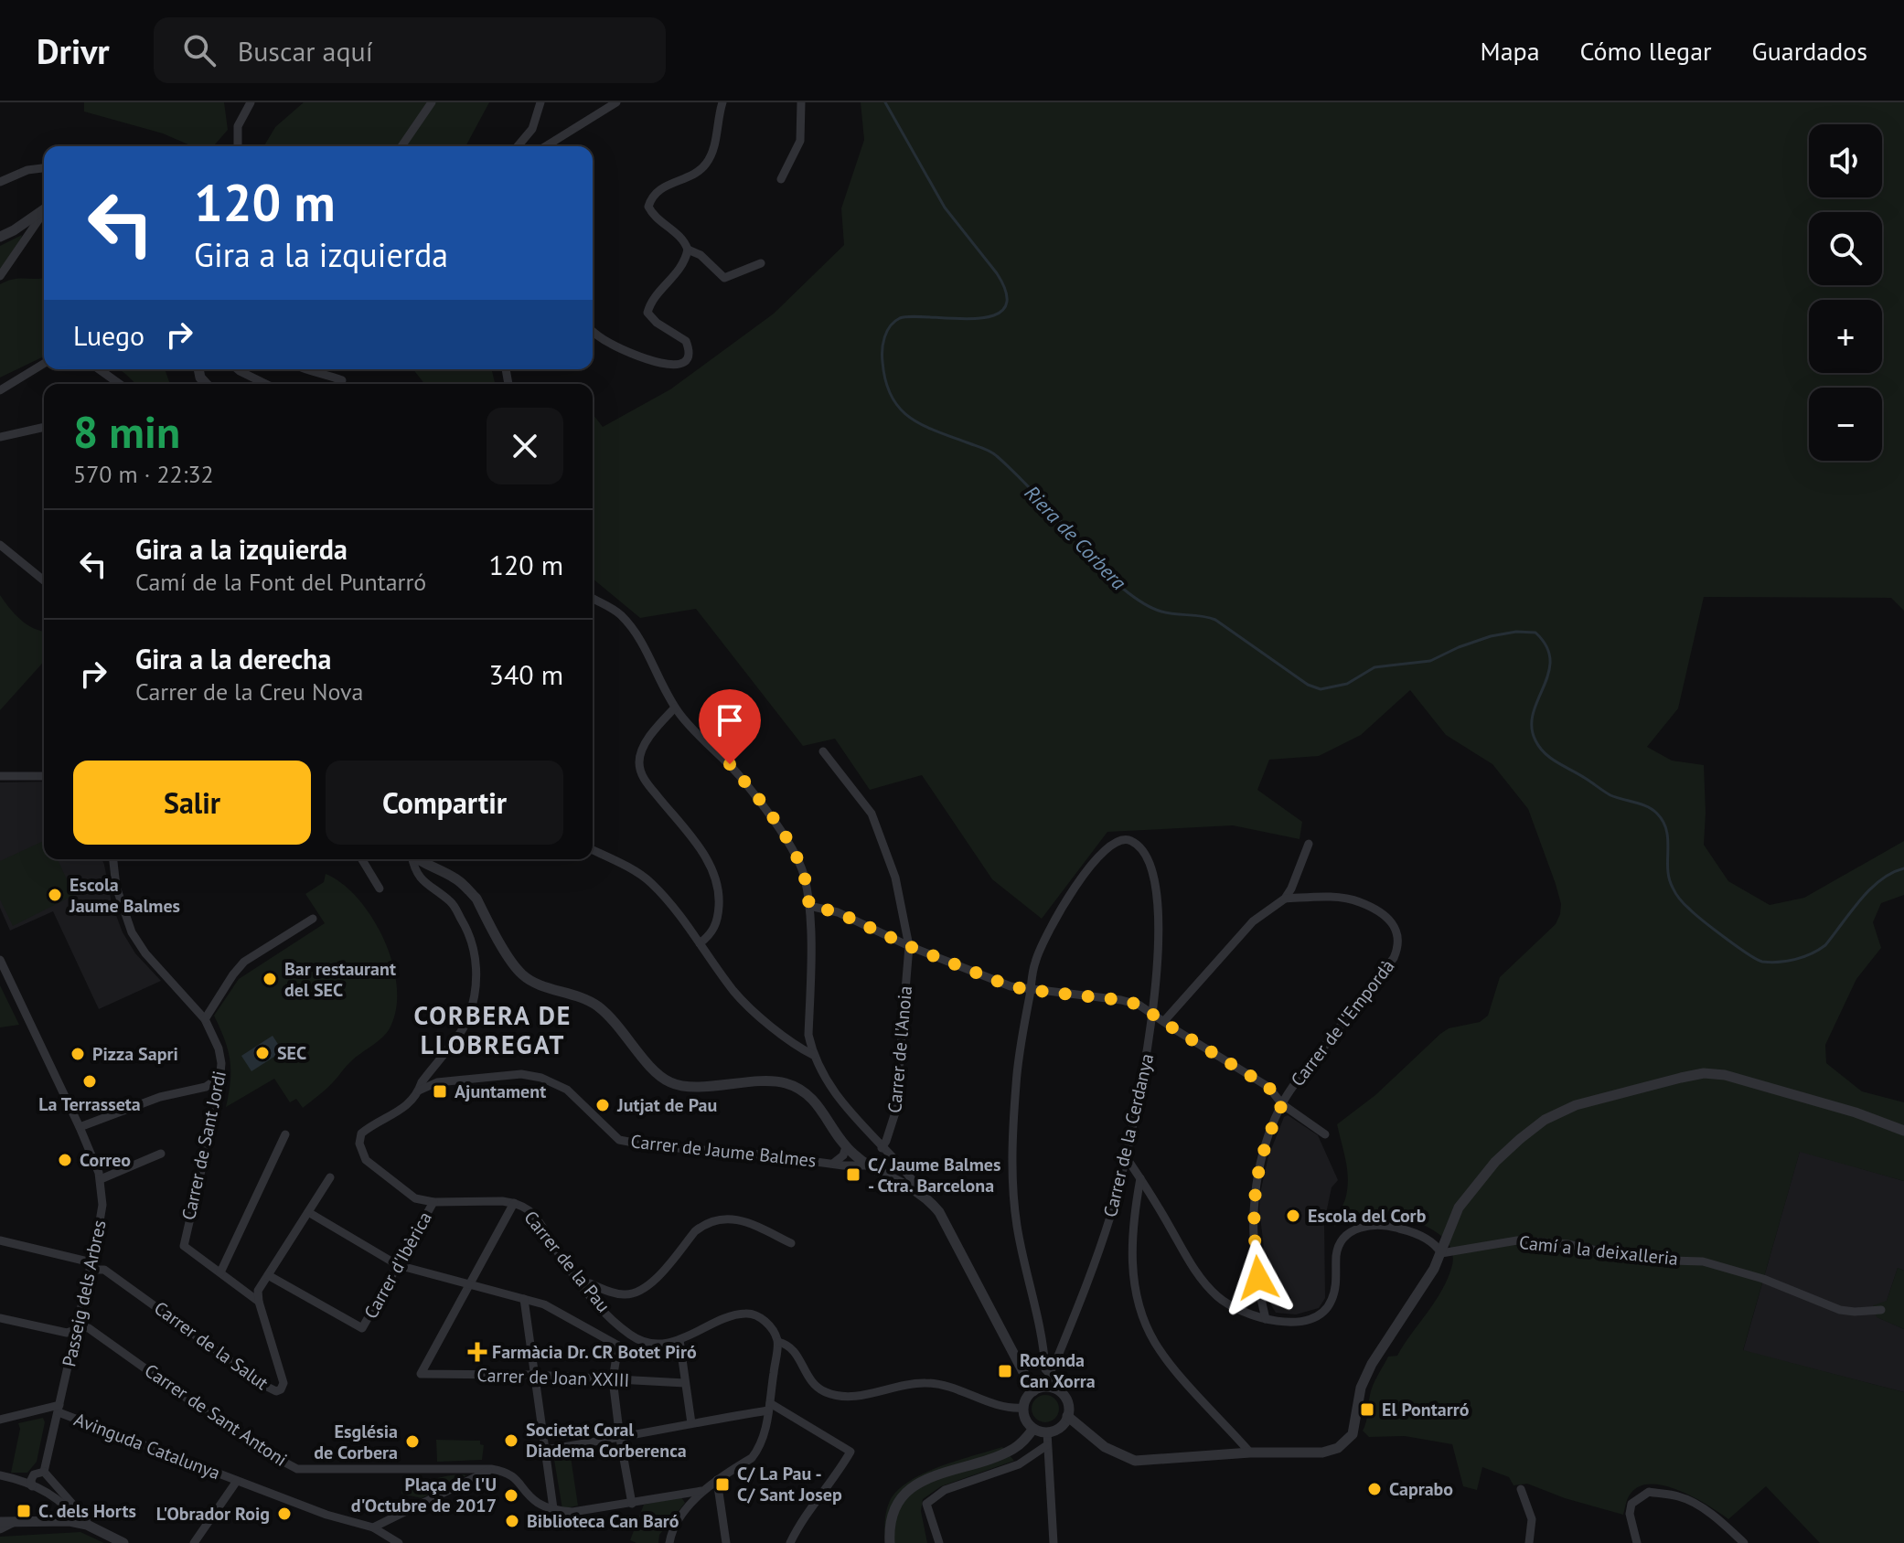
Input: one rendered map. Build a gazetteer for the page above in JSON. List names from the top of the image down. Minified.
{"streets":{"street":["Carrer de l'Empordà","Carrer de l'Anoia","Carrer de la Cerdanya","Carrer de Sant Jordi","Carrer de Jaume Balmes","Camí a la deixalleria","Carrer de la Pau","Carrer d'Ibèrica","Passeig dels Arbres","Carrer de la Salut","Carrer de Joan XXIII","Carrer de Sant Antoni","Avinguda Catalunya"]},"crossings":[["Carrer de la Cerdanya","Carrer de la Pau"],["Carrer de Sant Jordi","Carrer de la Salut"],["Carrer de Jaume Balmes","Carrer de la Pau"],["Carrer de la Pau","Carrer d'Ibèrica"],["Passeig dels Arbres","Carrer de la Salut"],["Passeig dels Arbres","Carrer de Sant Antoni"],["Passeig dels Arbres","Avinguda Catalunya"]],"districts":["CORBERA DE LLOBREGAT"],"water":["Riera de Corbera"],"places":{"other":["Escola Jaume Balmes","Bar restaurant del SEC","SEC","Pizza Sapri","La Terrasseta","Jutjat de Pau","Correo","Escola del Corb","Societat Coral Diadema Corberenca","Església de Corbera","Caprabo","Plaça de l'U d'Octubre de 2017","L'Obrador Roig","Biblioteca Can Baró"],"transit":["Ajuntament","C/ Jaume Balmes - Ctra. Barcelona","Rotonda Can Xorra","El Pontarró","C/ La Pau - C/ Sant Josep","C. dels Horts"],"health":["Farmàcia Dr. CR Botet Piró"]},"page":{"header":"Drivr","search":"Buscar aquí","nav":["Mapa","Cómo llegar","Guardados"],"map_buttons":["+","−"],"turn":["120 m","Gira a la izquierda"],"then":"Luego","heading":["8 min","570 m · 22:32"],"list":[{"name":"Gira a la izquierda","note":"Camí de la Font del Puntarró","value":"120 m"},{"name":"Gira a la derecha","note":"Carrer de la Creu Nova","value":"340 m"}],"buttons":["Salir","Compartir"]}}
